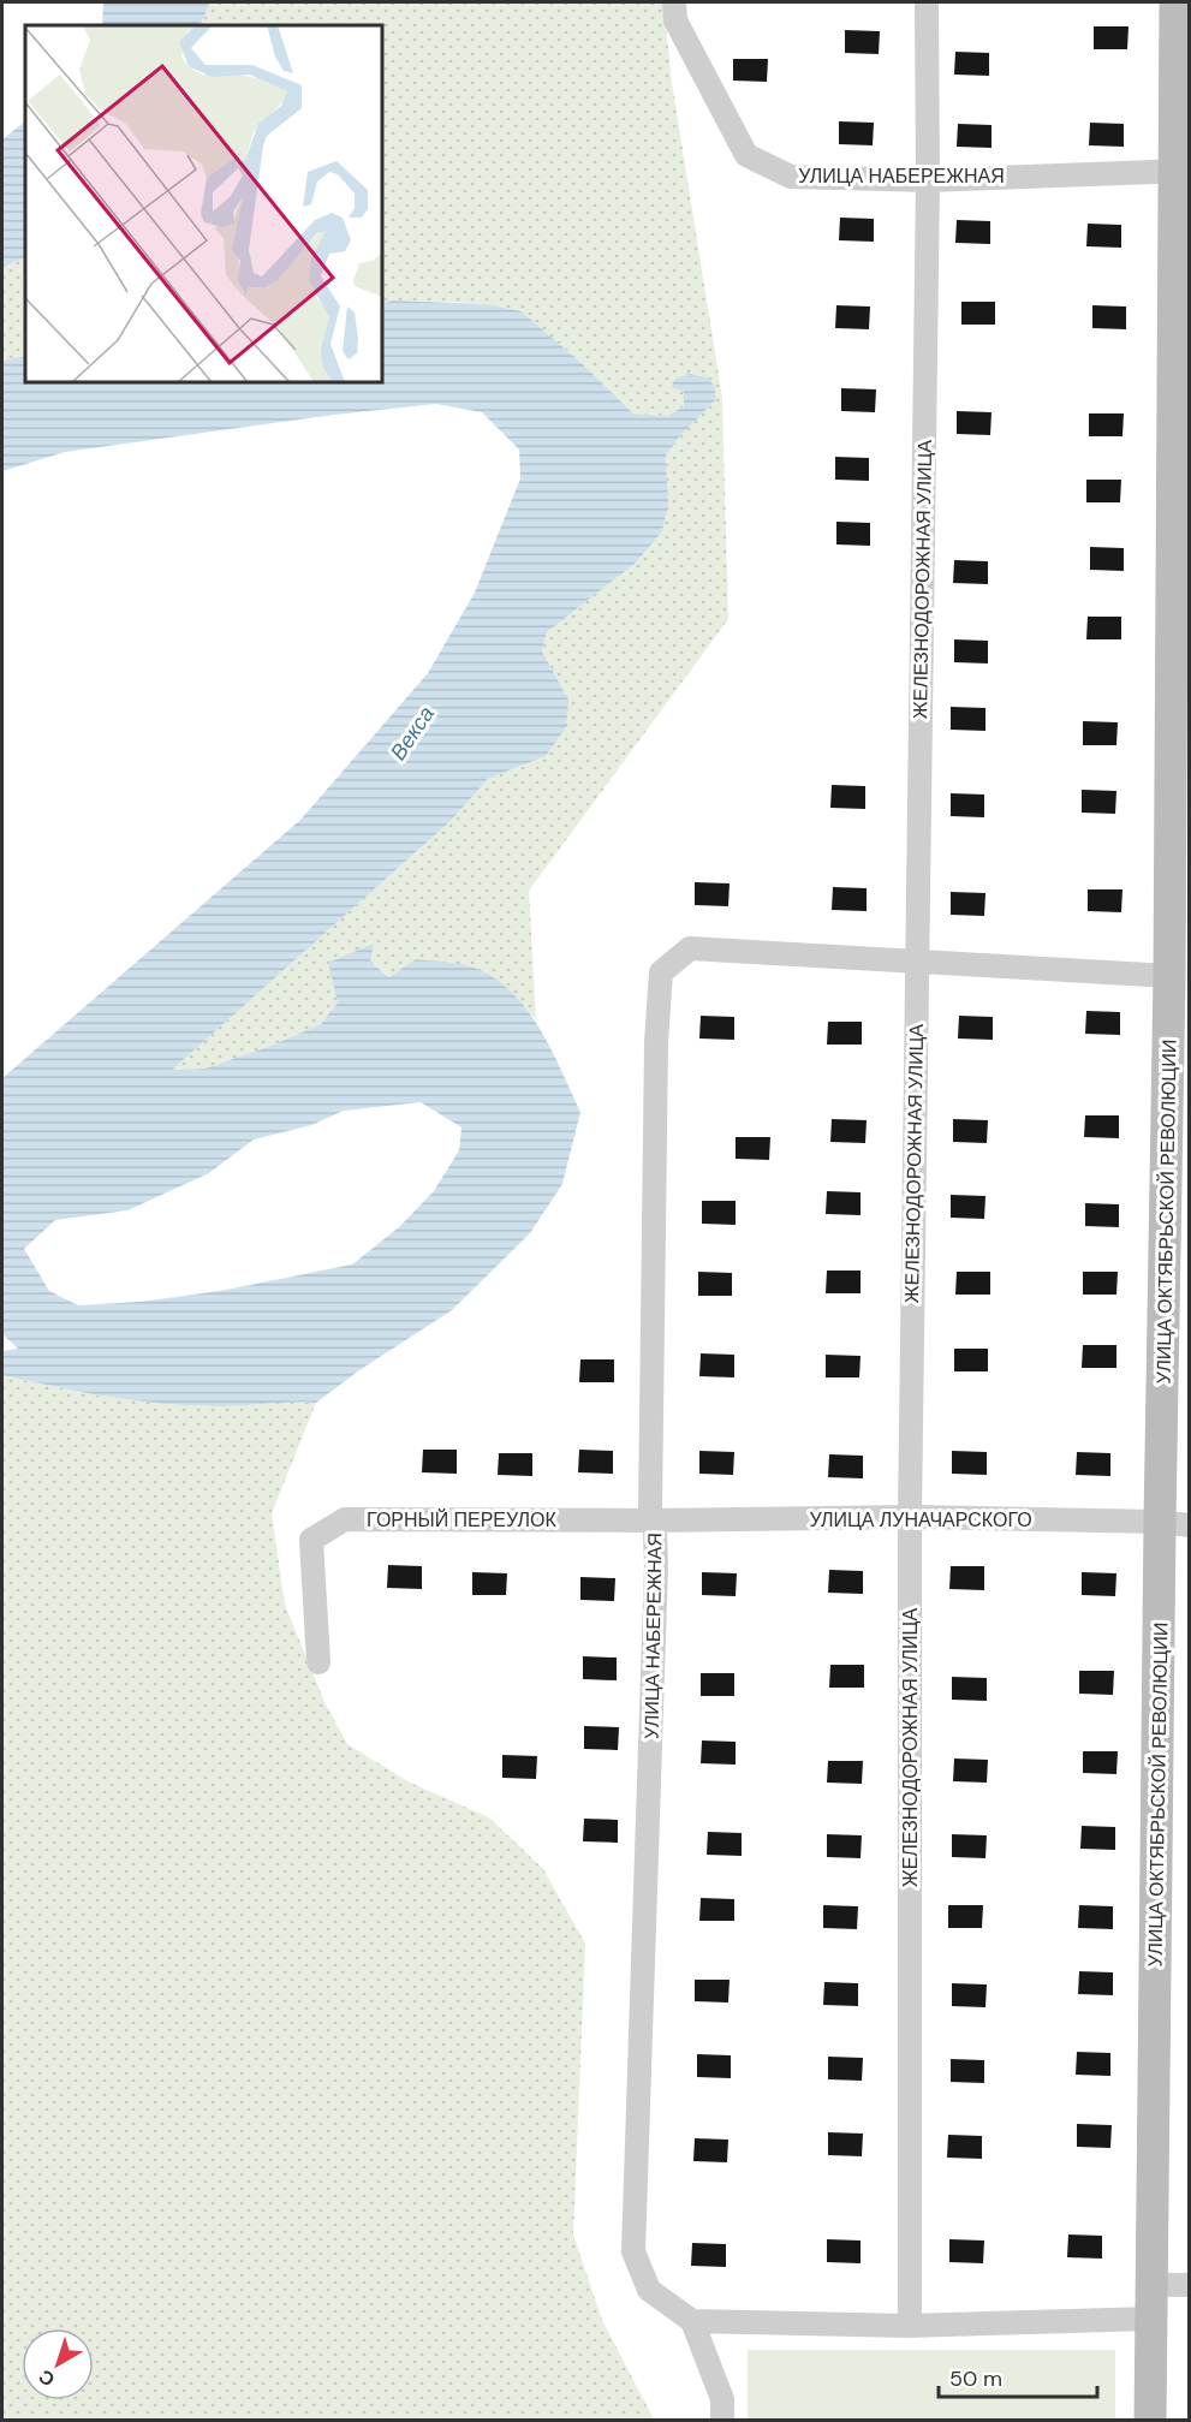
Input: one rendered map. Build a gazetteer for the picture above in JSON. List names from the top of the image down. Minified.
{"streets":{"street":["УЛИЦА НАБЕРЕЖНАЯ","ЖЕЛЕЗНОДОРОЖНАЯ УЛИЦА","УЛИЦА ОКТЯБРЬСКОЙ РЕВОЛЮЦИИ","ГОРНЫЙ ПЕРЕУЛОК","УЛИЦА ЛУНАЧАРСКОГО"]},"crossings":[["УЛИЦА НАБЕРЕЖНАЯ","ЖЕЛЕЗНОДОРОЖНАЯ УЛИЦА"],["УЛИЦА НАБЕРЕЖНАЯ","УЛИЦА ОКТЯБРЬСКОЙ РЕВОЛЮЦИИ"],["УЛИЦА НАБЕРЕЖНАЯ","ГОРНЫЙ ПЕРЕУЛОК"],["УЛИЦА НАБЕРЕЖНАЯ","УЛИЦА ЛУНАЧАРСКОГО"],["ЖЕЛЕЗНОДОРОЖНАЯ УЛИЦА","УЛИЦА ЛУНАЧАРСКОГО"],["УЛИЦА ОКТЯБРЬСКОЙ РЕВОЛЮЦИИ","УЛИЦА ЛУНАЧАРСКОГО"],["ГОРНЫЙ ПЕРЕУЛОК","УЛИЦА ЛУНАЧАРСКОГО"]],"water":["Векса"],"scale_bar":"50 m","north":"bottom left"}
